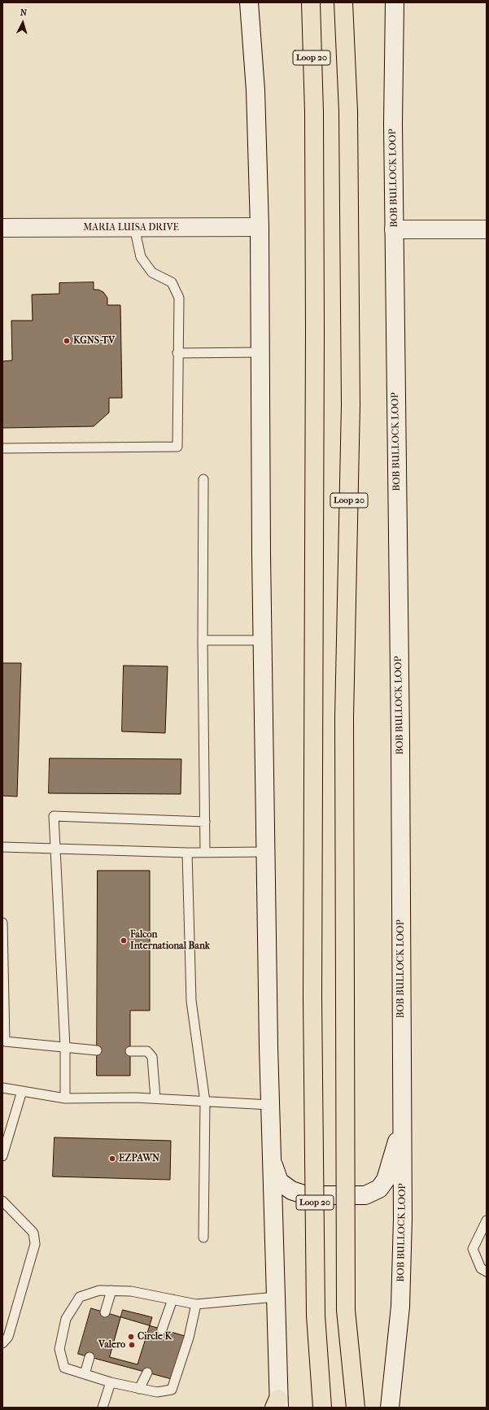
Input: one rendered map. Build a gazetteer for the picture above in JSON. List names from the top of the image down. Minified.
{"streets":{"highway":["Loop 20"],"main road":["BOB BULLOCK LOOP","MARIA LUISA DRIVE"]},"places":["KGNS-TV","Falcon International Bank","EZPAWN","Circle K","Valero"],"north":"top"}
